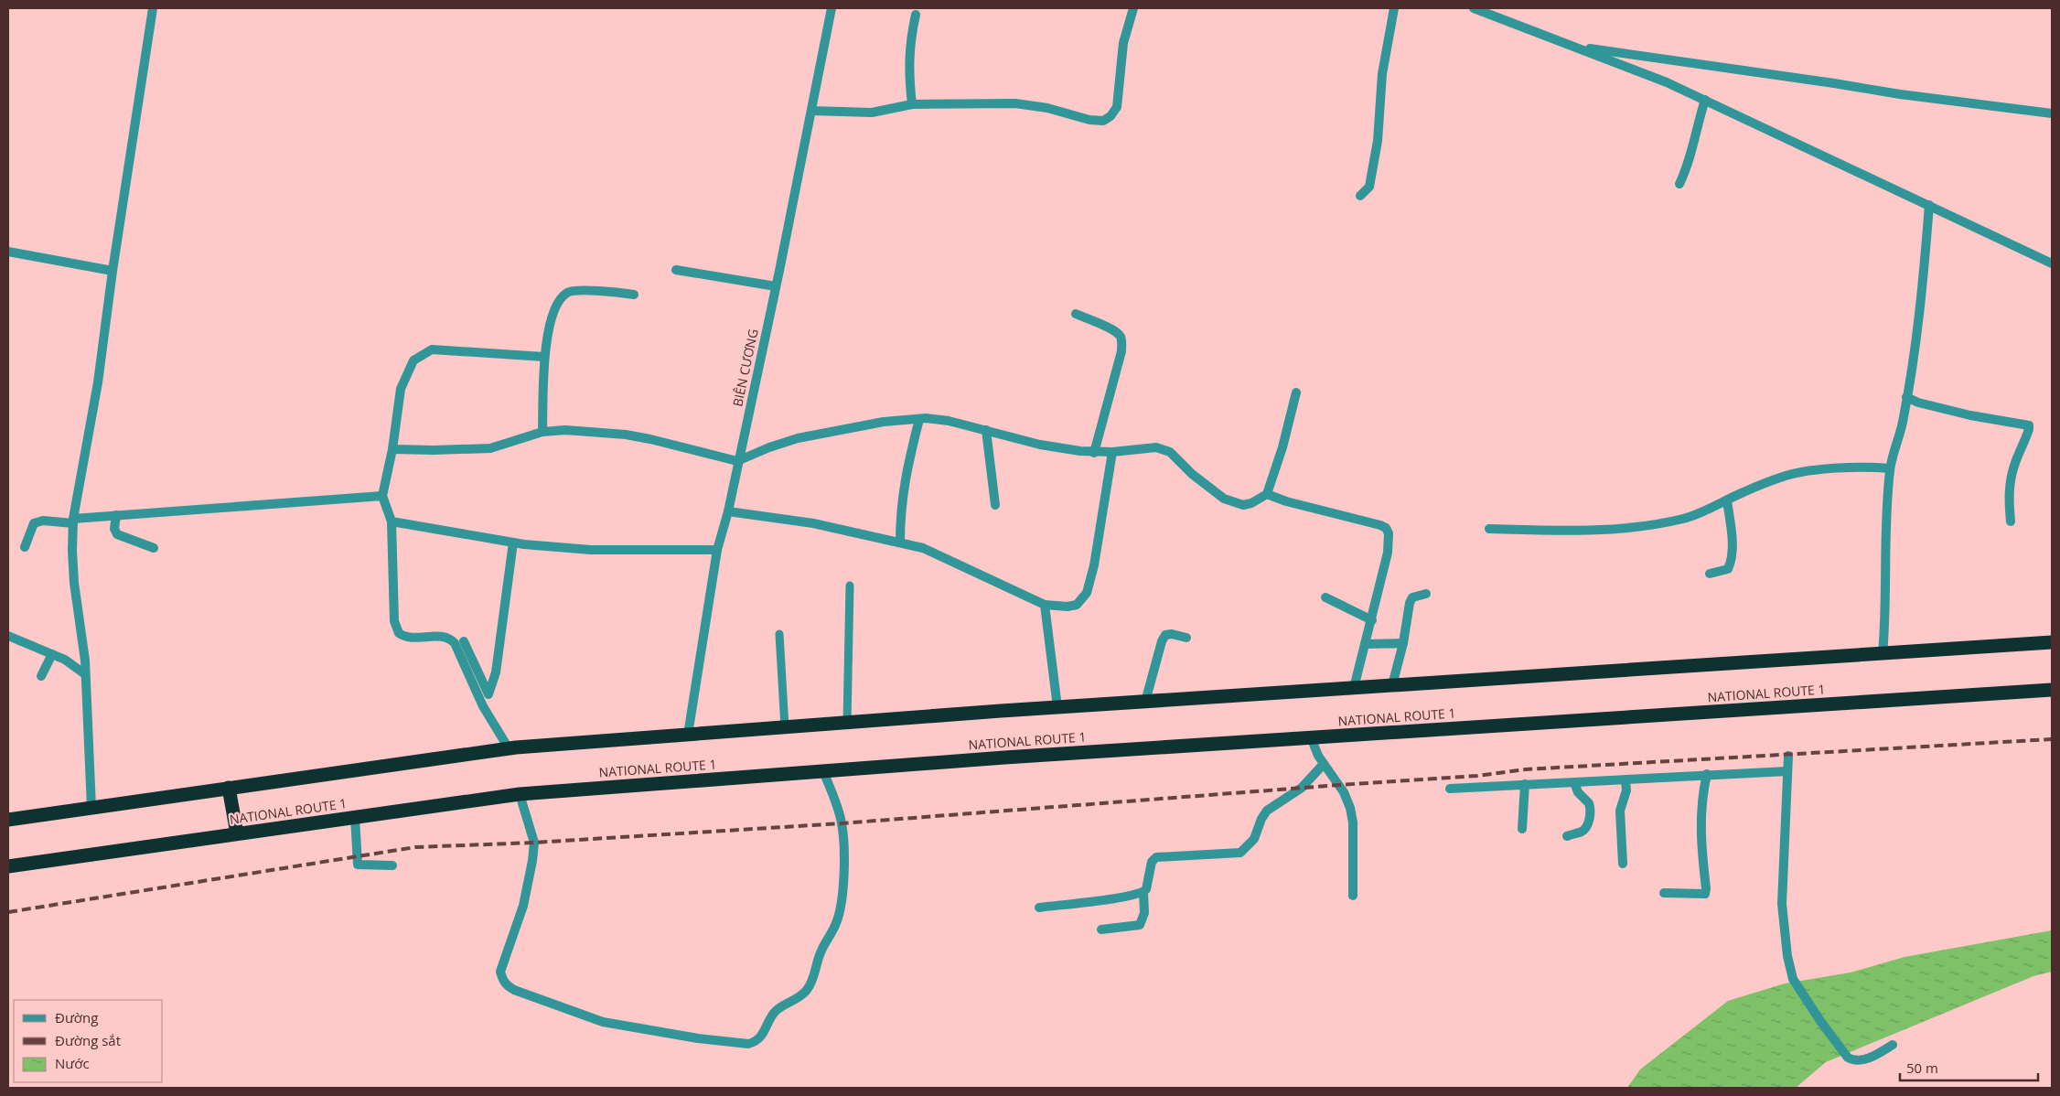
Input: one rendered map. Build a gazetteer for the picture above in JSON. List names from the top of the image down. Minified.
{"streets":{"highway":["NATIONAL ROUTE 1"],"street":["BIÊN CƯƠNG"]},"legend":["Đường","Đường sắt","Nước"],"scale_bar":"50 m"}
